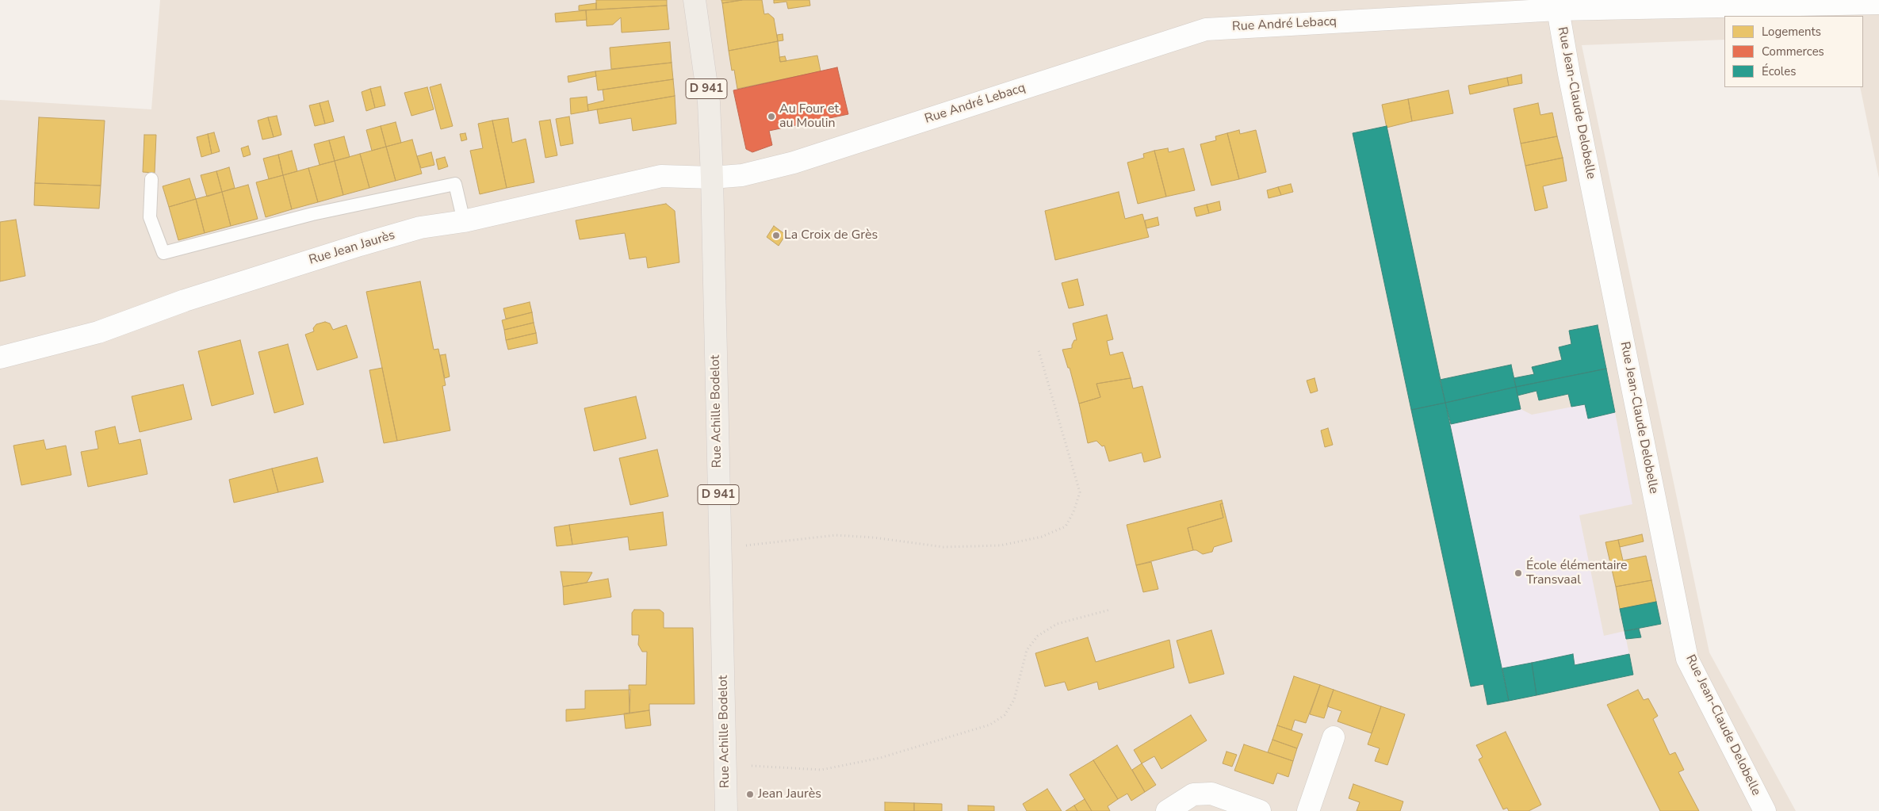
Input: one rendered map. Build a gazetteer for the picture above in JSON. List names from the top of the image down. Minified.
{"streets":{"main road":["Rue André Lebacq","D 941","Rue Jean-Claude Delobelle","Rue Jean Jaurès","Rue Achille Bodelot"]},"crossings":[["Rue André Lebacq","D 941"],["Rue André Lebacq","Rue Jean-Claude Delobelle"],["Rue André Lebacq","Rue Jean Jaurès"],["Rue André Lebacq","Rue Achille Bodelot"],["D 941","Rue Jean Jaurès"],["D 941","Rue Achille Bodelot"],["Rue Jean Jaurès","Rue Achille Bodelot"]],"places":["Au Four et au Moulin","La Croix de Grès","École élémentaire Transvaal","Jean Jaurès"],"legend":["Logements","Commerces","Écoles"]}
